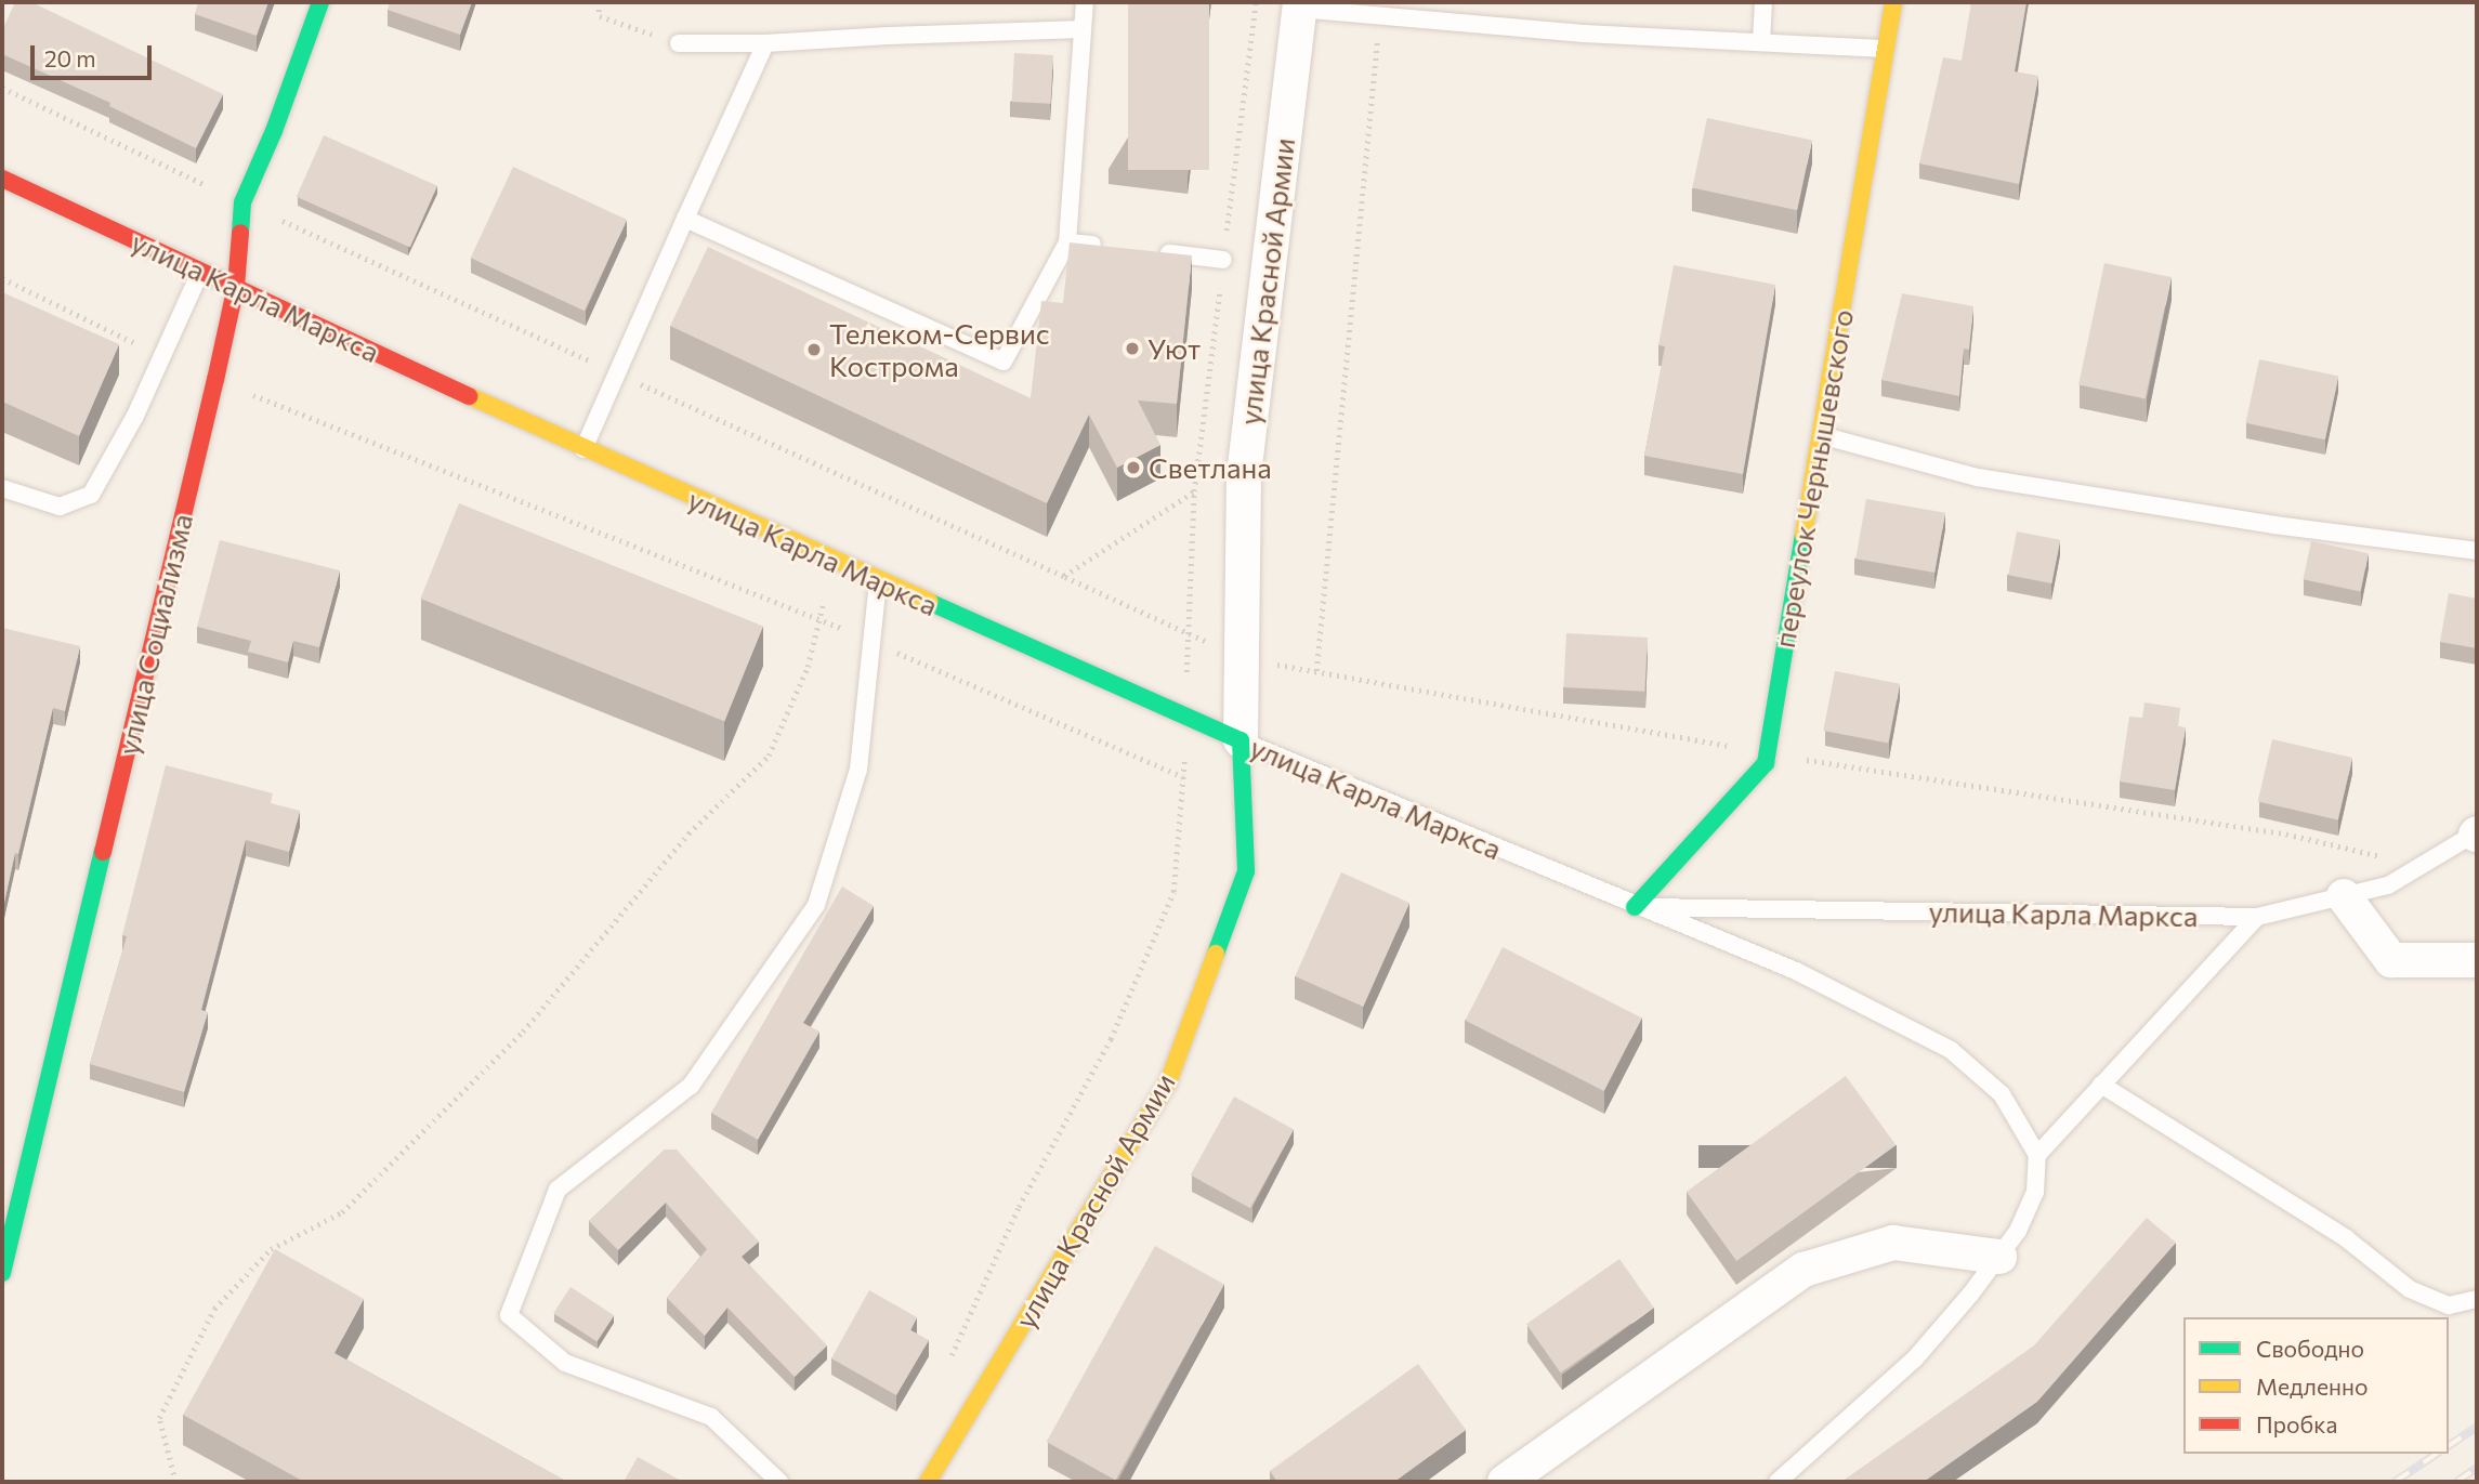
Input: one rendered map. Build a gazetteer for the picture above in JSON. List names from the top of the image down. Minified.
{"streets":{"street":["улица Красной Армии","улица Карла Маркса","переулок Чернышевского","улица Социализма"]},"crossings":[["улица Красной Армии","улица Карла Маркса"],["улица Карла Маркса","переулок Чернышевского"],["улица Карла Маркса","улица Социализма"]],"places":["Уют","Телеком-Сервис Кострома","Светлана"],"legend":["Свободно","Медленно","Пробка"],"scale_bar":"20 m"}
